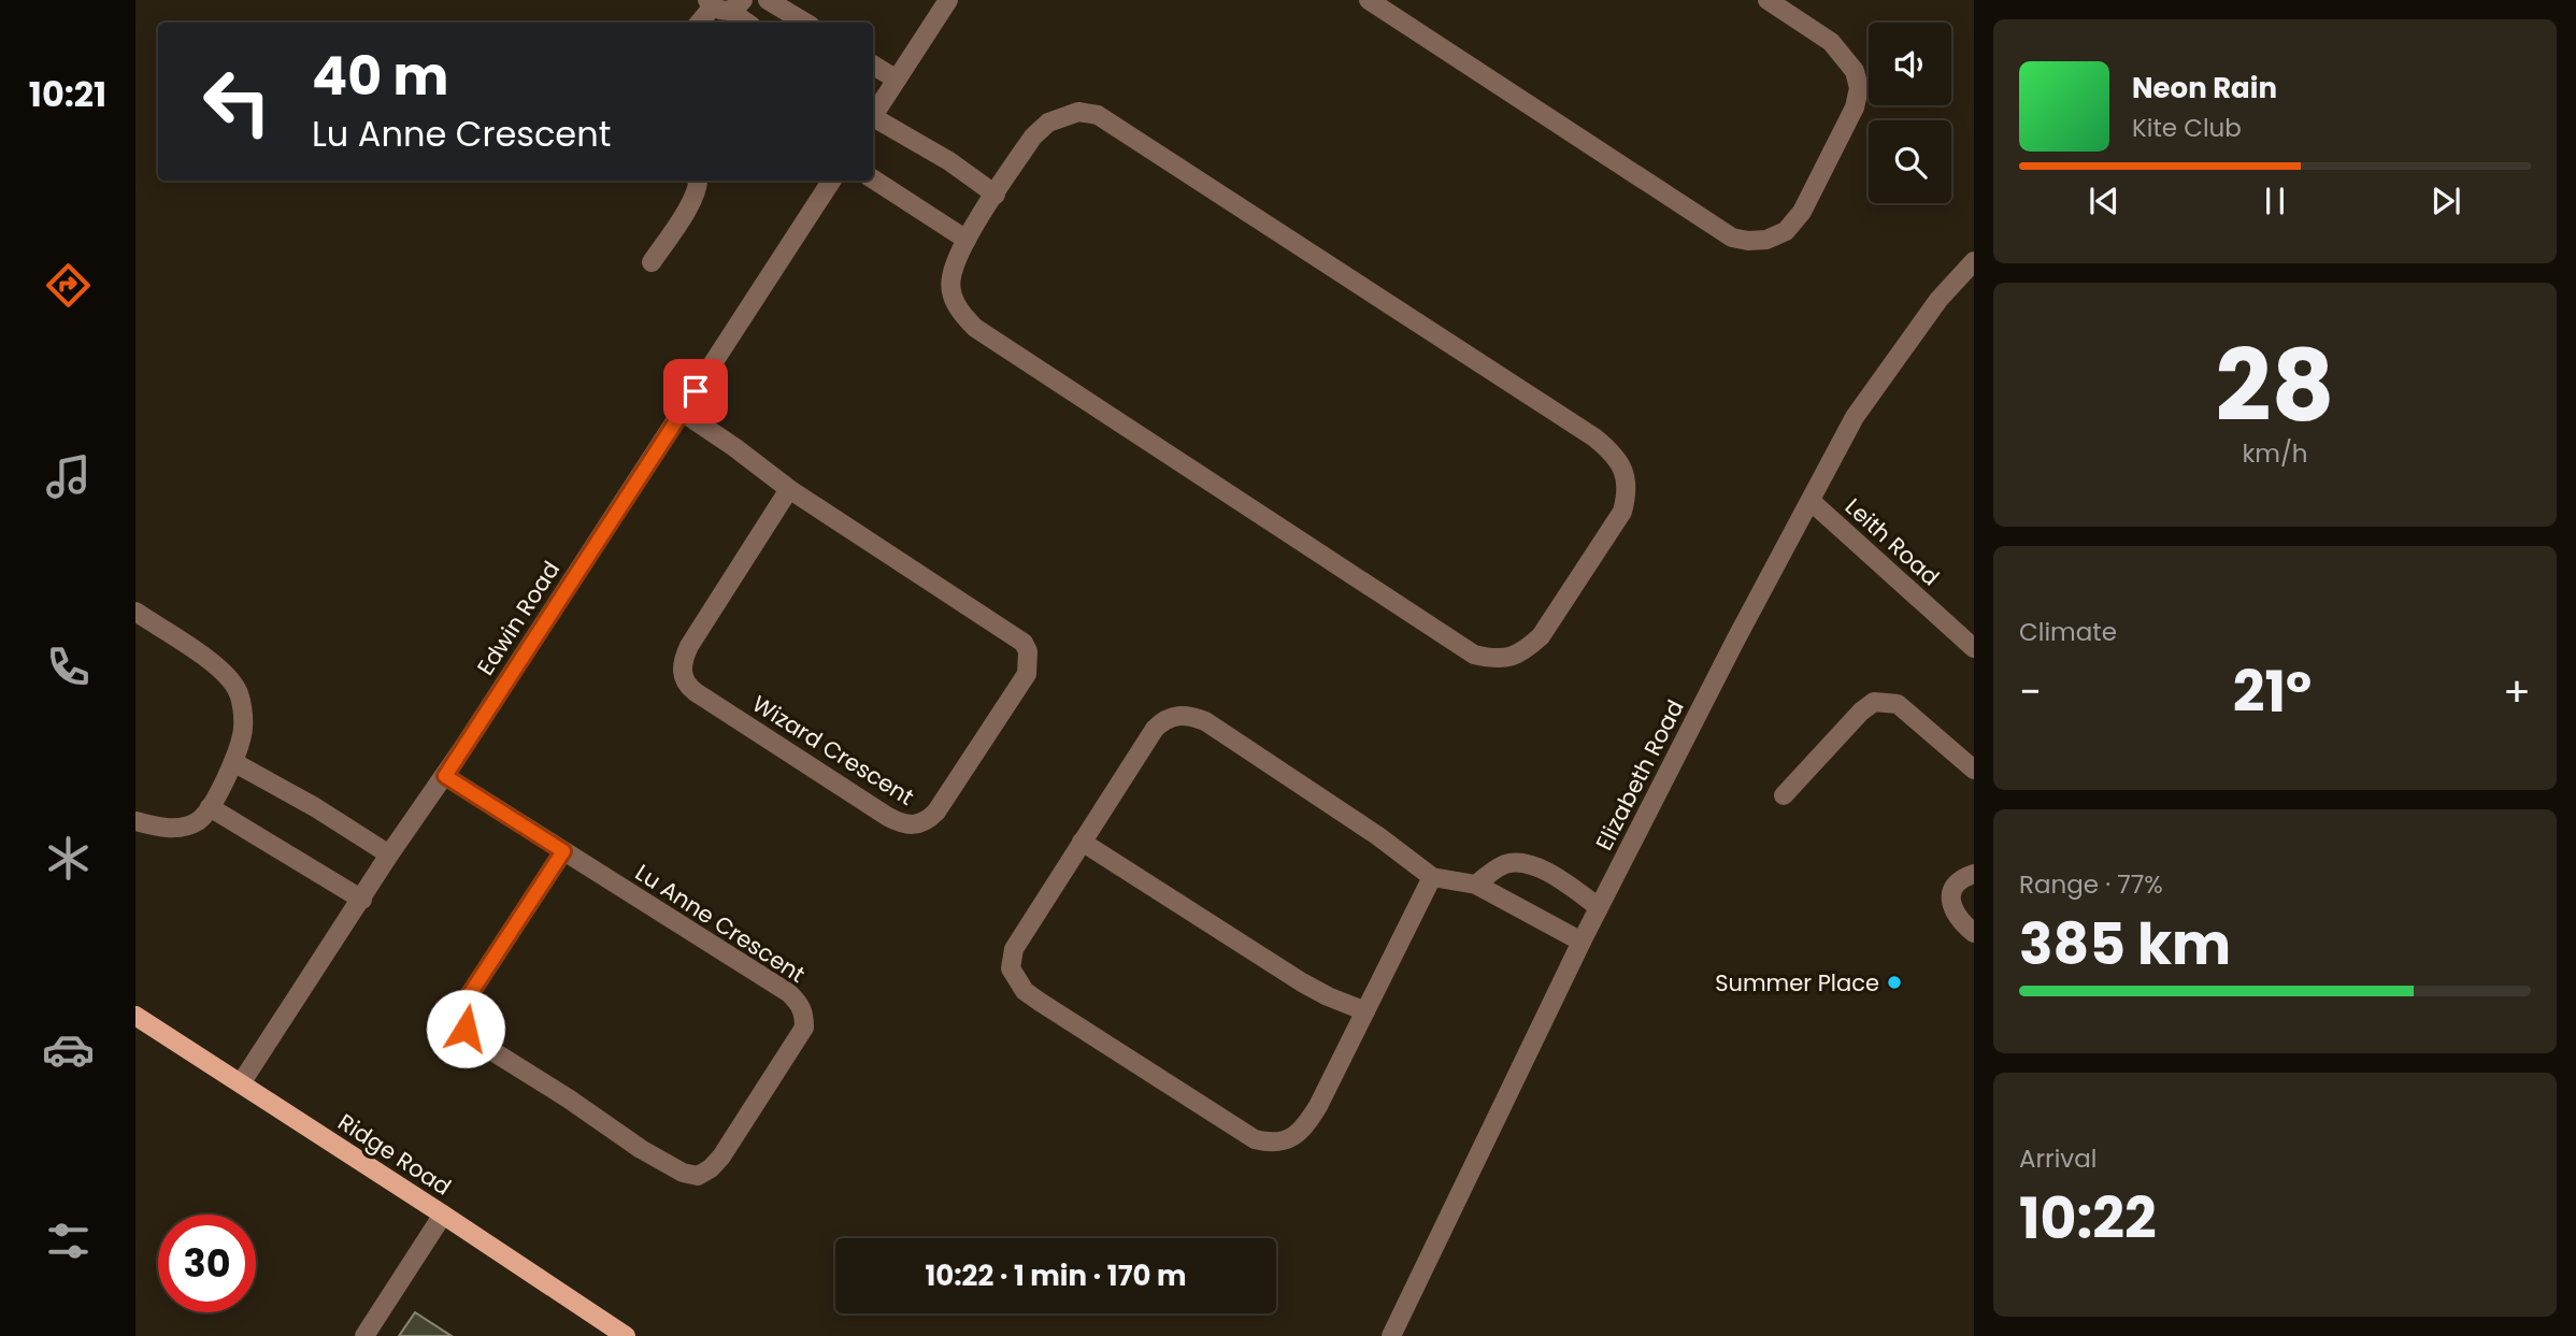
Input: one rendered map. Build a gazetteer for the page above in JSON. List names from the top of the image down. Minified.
{"streets":{"main road":["Ridge Road"],"street":["Leith Road","Edwin Road","Wizard Crescent","Elizabeth Road","Lu Anne Crescent"]},"crossings":[["Leith Road","Elizabeth Road"],["Edwin Road","Wizard Crescent"],["Edwin Road","Lu Anne Crescent"],["Edwin Road","Ridge Road"]],"places":["Summer Place"],"page":{"tabs":"10:21","turn":["40 m","Lu Anne Crescent"],"song":["Neon Rain","Kite Club"],"tile":[["28","km/h"],"Climate",["Range · 77%","385 km"],["Arrival","10:22"]],"heat":["−","21°","+"],"limit":"30","trip":"10:22 · 1 min · 170 m"}}
